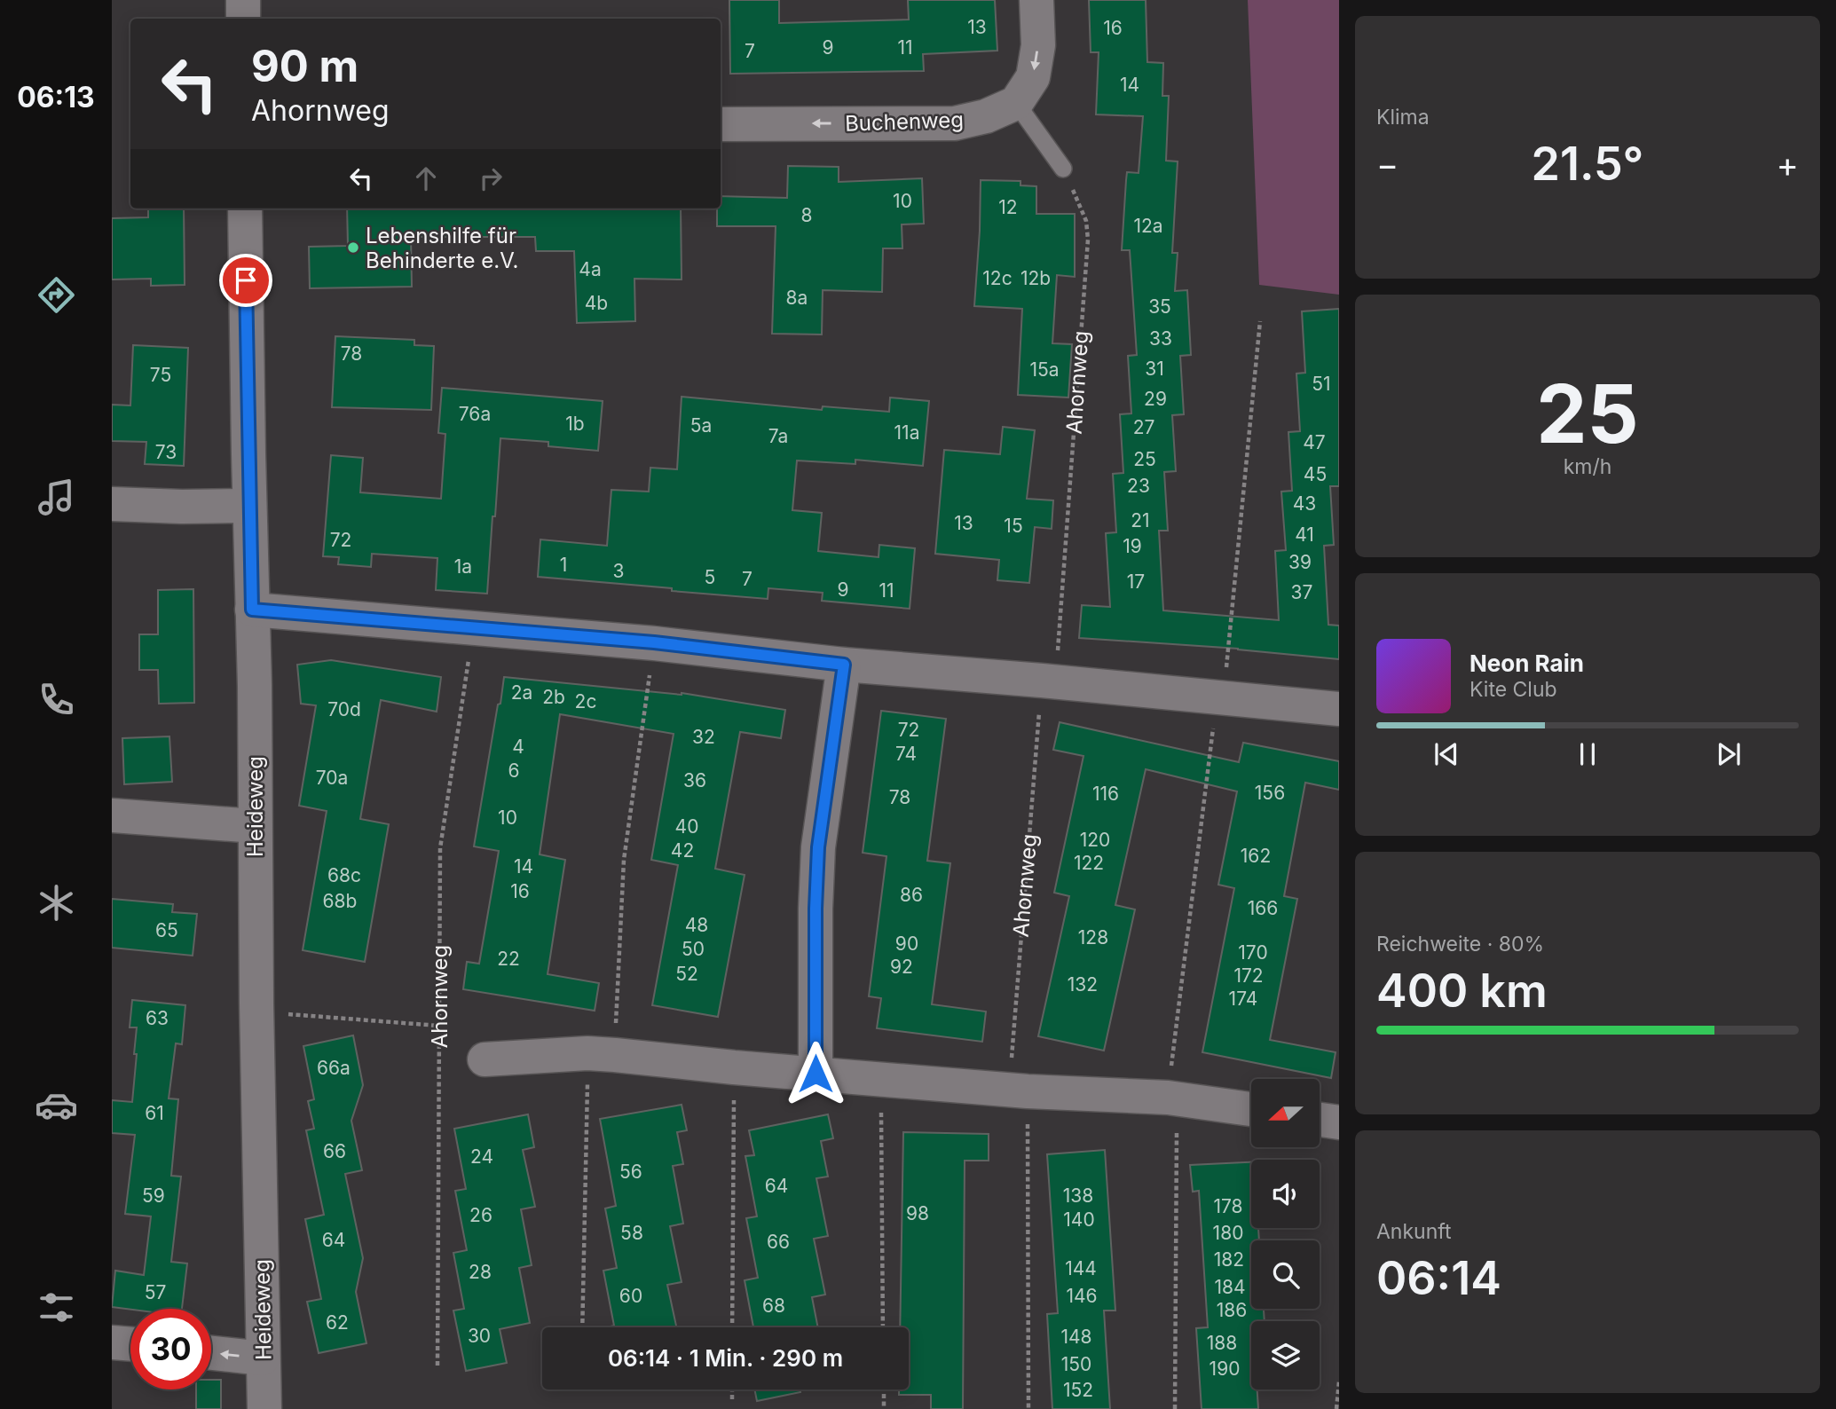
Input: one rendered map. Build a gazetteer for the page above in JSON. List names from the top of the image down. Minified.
{"streets":{"street":["Buchenweg","Heideweg"],"path":["Ahornweg"]},"one_way":["Buchenweg"],"places":["Lebenshilfe für Behinderte e.V."],"house_numbers":["13","16","9","11","7","14","10","12","8","12a","4a","12c","12b","8a","4b","35","33","78","31","15a","75","51","29","76a","1b","5a","27","11a","7a","47","73","25","45","23","43","21","13","15","41","72","19","39","1","1a","3","5","7","17","9","11","37","2a","2b","2c","70d","72","32","4","74","6","70a","36","156","116","78","10","40","120","42","162","122","14","68c","16","86","68b","166","48","65","128","90","50","170","22","92","52","172","132","174","63","66a","61","66","24","56","64","59","138","178","98","26","140","58","180","64","66","182","144","28","184","57","60","146","68","186","62","30","148","188","150","190","152"],"north":"left","page":{"tabs":"06:13","tile":["Klima",["25","km/h"],["Reichweite · 80%","400 km"],["Ankunft","06:14"]],"turn":["90 m","Ahornweg"],"heat":["−","21.5°","+"],"song":["Neon Rain","Kite Club"],"limit":"30","trip":"06:14 · 1 Min. · 290 m"}}
